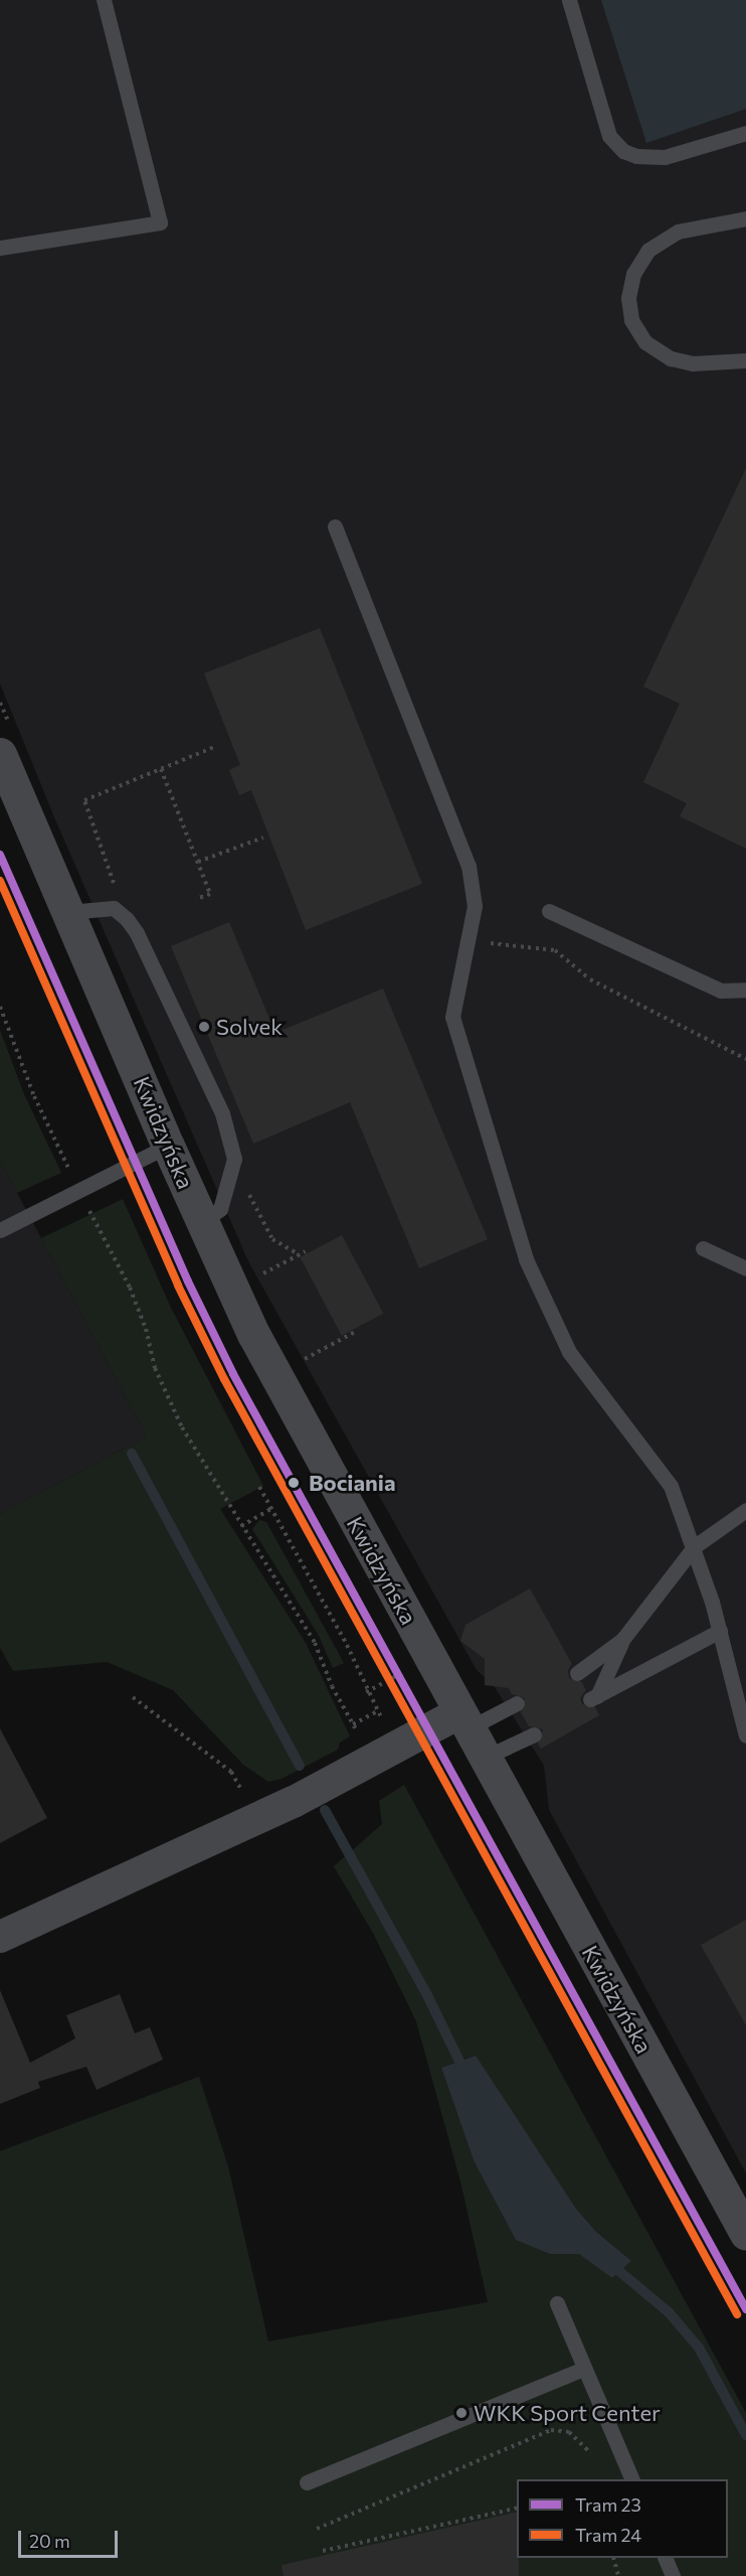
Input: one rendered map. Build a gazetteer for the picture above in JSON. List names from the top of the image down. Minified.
{"streets":{"street":["Kwidzyńska"]},"places":["Solvek","Bociania","WKK Sport Center"],"lines":["tram line 23","tram line 24"],"legend":["Tram 23","Tram 24"],"scale_bar":"20 m"}
